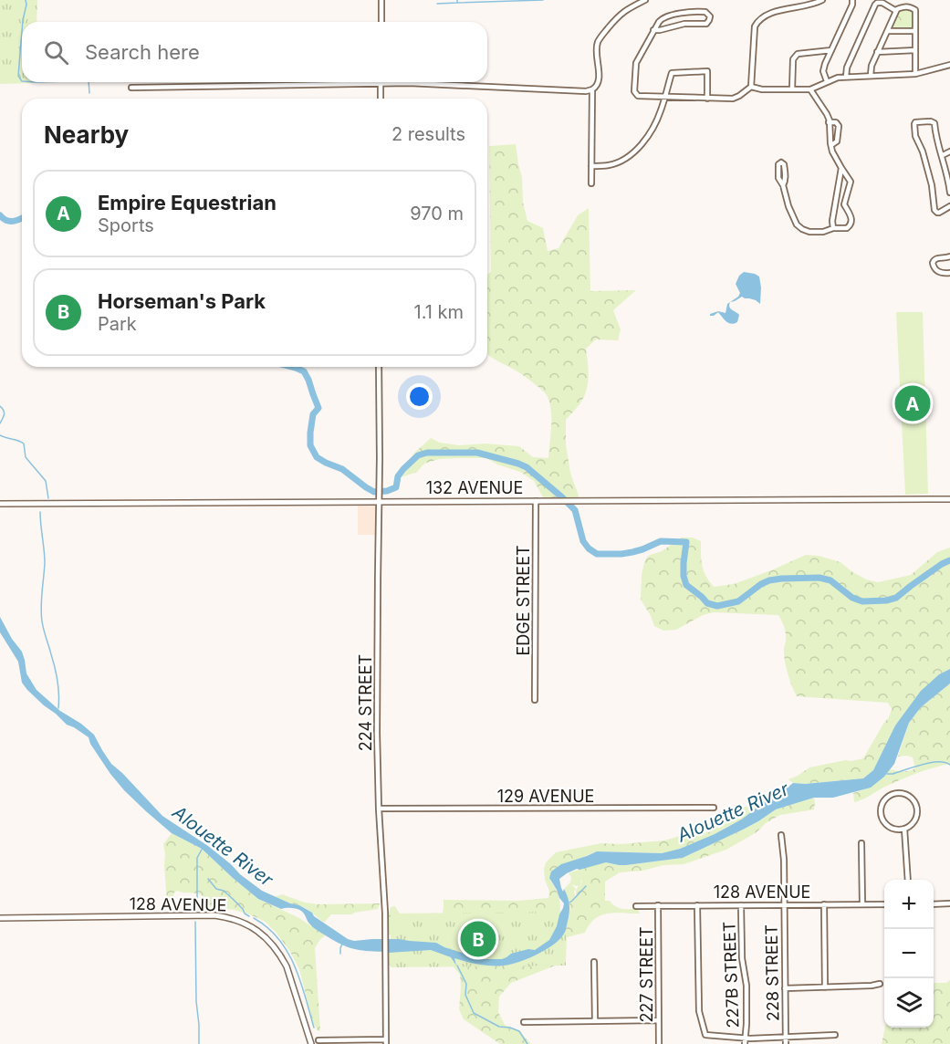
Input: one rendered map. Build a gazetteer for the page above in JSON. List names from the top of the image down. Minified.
{"streets":{"main road":["132 AVENUE","128 AVENUE"],"street":["EDGE STREET","224 STREET","129 AVENUE","228 STREET","227 STREET","227B STREET"]},"crossings":[["132 AVENUE","EDGE STREET"],["132 AVENUE","224 STREET"],["224 STREET","129 AVENUE"],["128 AVENUE","228 STREET"],["128 AVENUE","227 STREET"],["128 AVENUE","227B STREET"]],"water":["Alouette River"],"page":{"search":"Search here","heading":["Nearby","2 results"],"list":[{"mark":"A","name":"Empire Equestrian","note":"Sports","value":"970 m"},{"mark":"B","name":"Horseman's Park","note":"Park","value":"1.1 km"}],"pins":["A","B"],"map_buttons":["+","−"]}}
